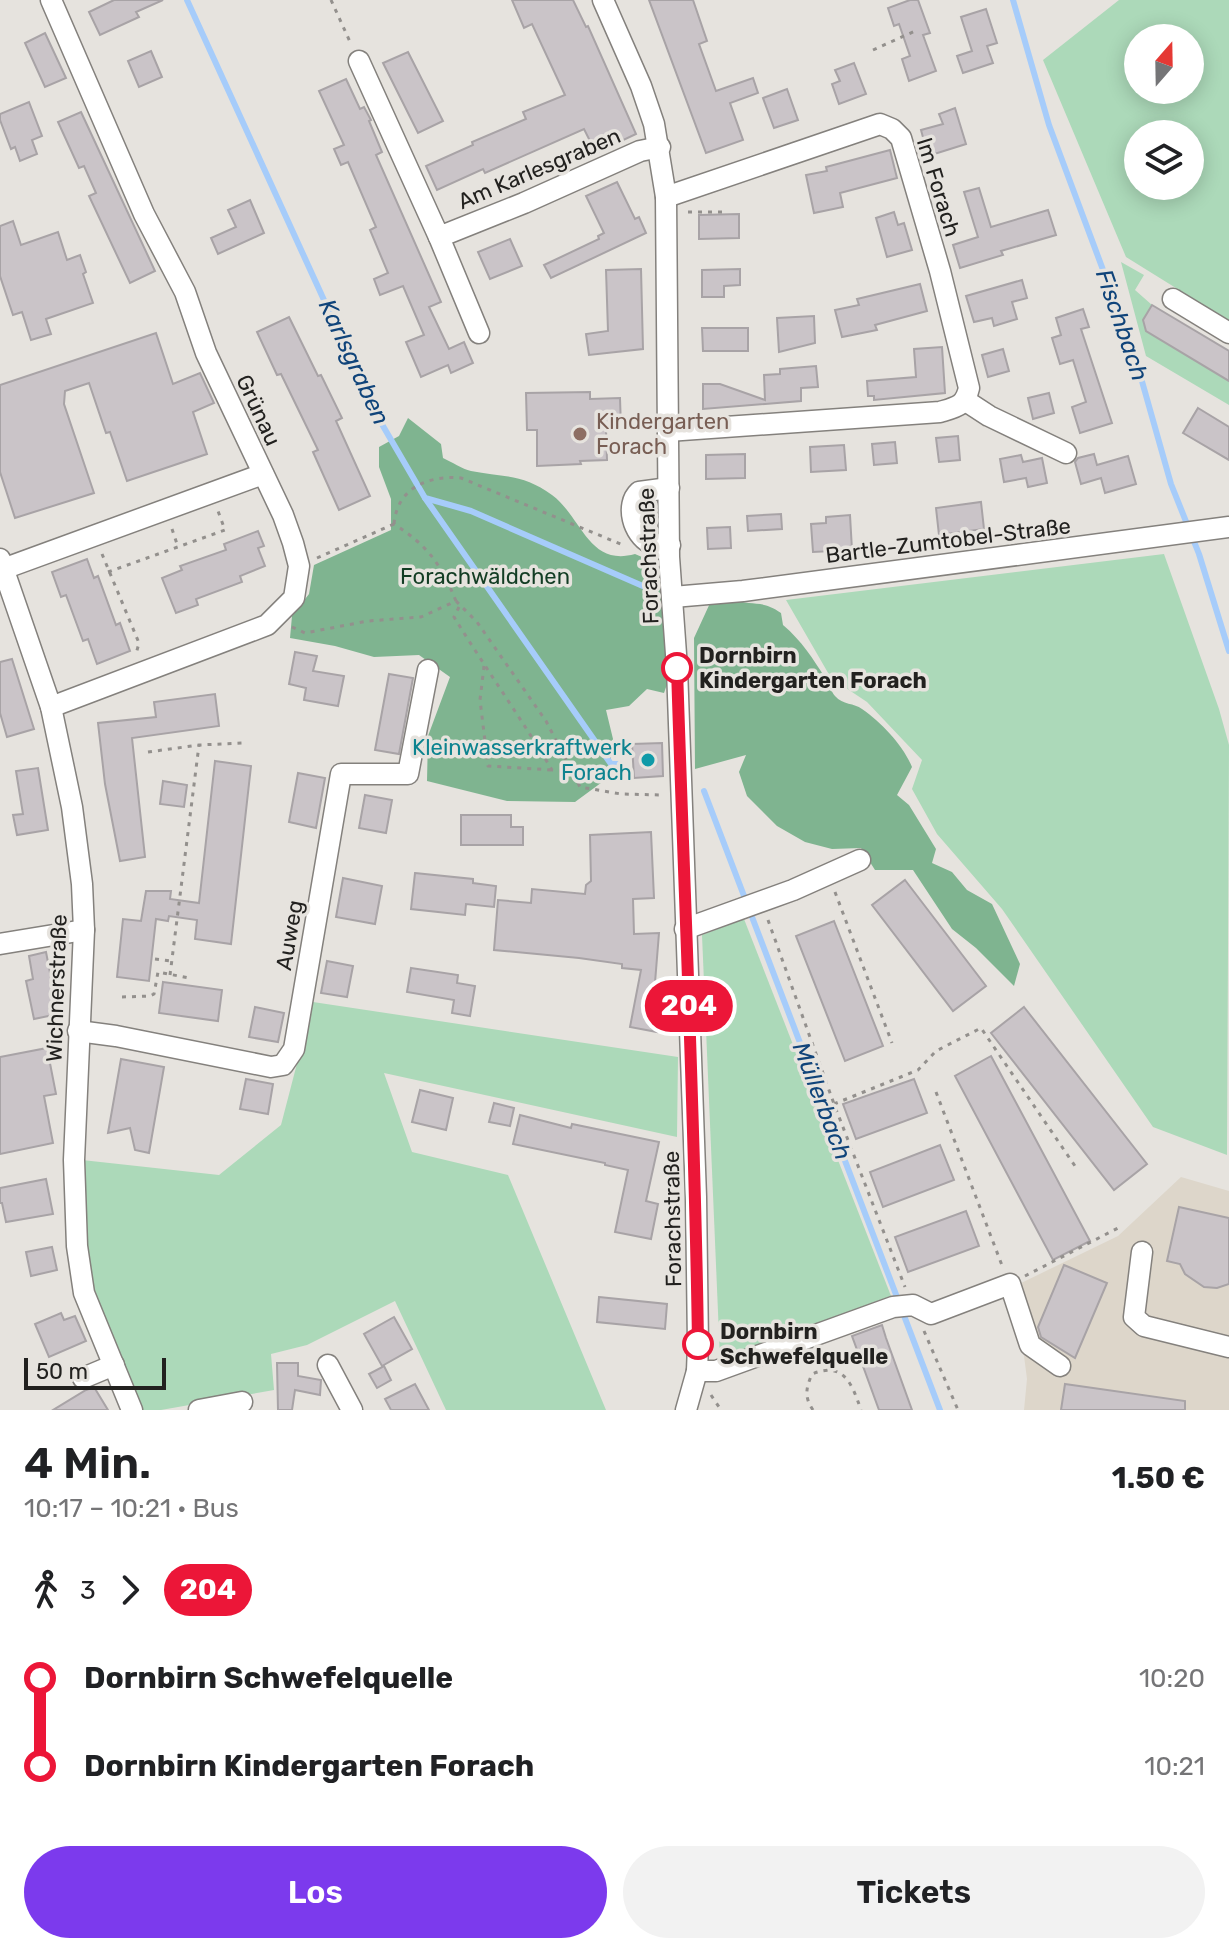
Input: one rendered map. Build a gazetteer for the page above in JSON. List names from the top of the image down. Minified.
{"streets":{"street":["Am Karlesgraben","Im Forach","Grünau","Bartle-Zumtobel-Straße","Forachstraße","Auweg","Wichnerstraße"]},"crossings":[["Am Karlesgraben","Forachstraße"],["Im Forach","Forachstraße"],["Grünau","Wichnerstraße"],["Bartle-Zumtobel-Straße","Forachstraße"],["Auweg","Wichnerstraße"]],"water":["Fischbach","Karlsgraben","Müllerbach"],"parks":["Forachwäldchen"],"places":["Kindergarten Forach","Dornbirn Kindergarten Forach","Kleinwasserkraftwerk Forach","Dornbirn Schwefelquelle"],"lines":["bus line 204"],"scale_bar":"50 m","north":"top","page":{"on_map":"204","scale":"50 m","heading":["4 Min.","10:17 – 10:21 · Bus","1.50 €"],"legs":["3","204"],"list":[{"name":"Dornbirn Schwefelquelle","value":"10:20"},{"name":"Dornbirn Kindergarten Forach","value":"10:21"}],"buttons":["Los","Tickets"]}}
